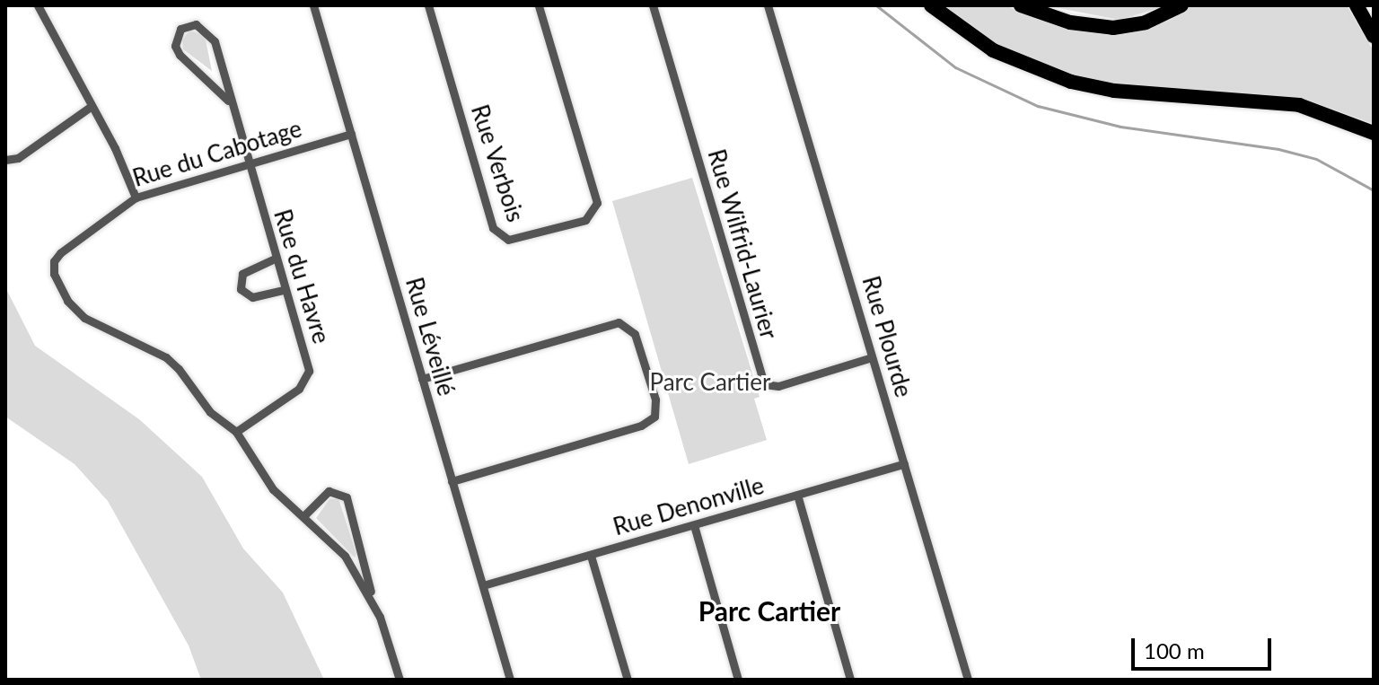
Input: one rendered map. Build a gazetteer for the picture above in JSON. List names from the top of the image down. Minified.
{"streets":{"street":["Rue du Cabotage","Rue Verbois","Rue Wilfrid-Laurier","Rue du Havre","Rue Léveillé","Rue Plourde","Rue Denonville"]},"crossings":[["Rue du Cabotage","Rue du Havre"],["Rue du Cabotage","Rue Léveillé"],["Rue Wilfrid-Laurier","Rue Plourde"],["Rue Léveillé","Rue Denonville"],["Rue Plourde","Rue Denonville"]],"districts":["Parc Cartier"],"parks":["Parc Cartier"],"scale_bar":"100 m"}
